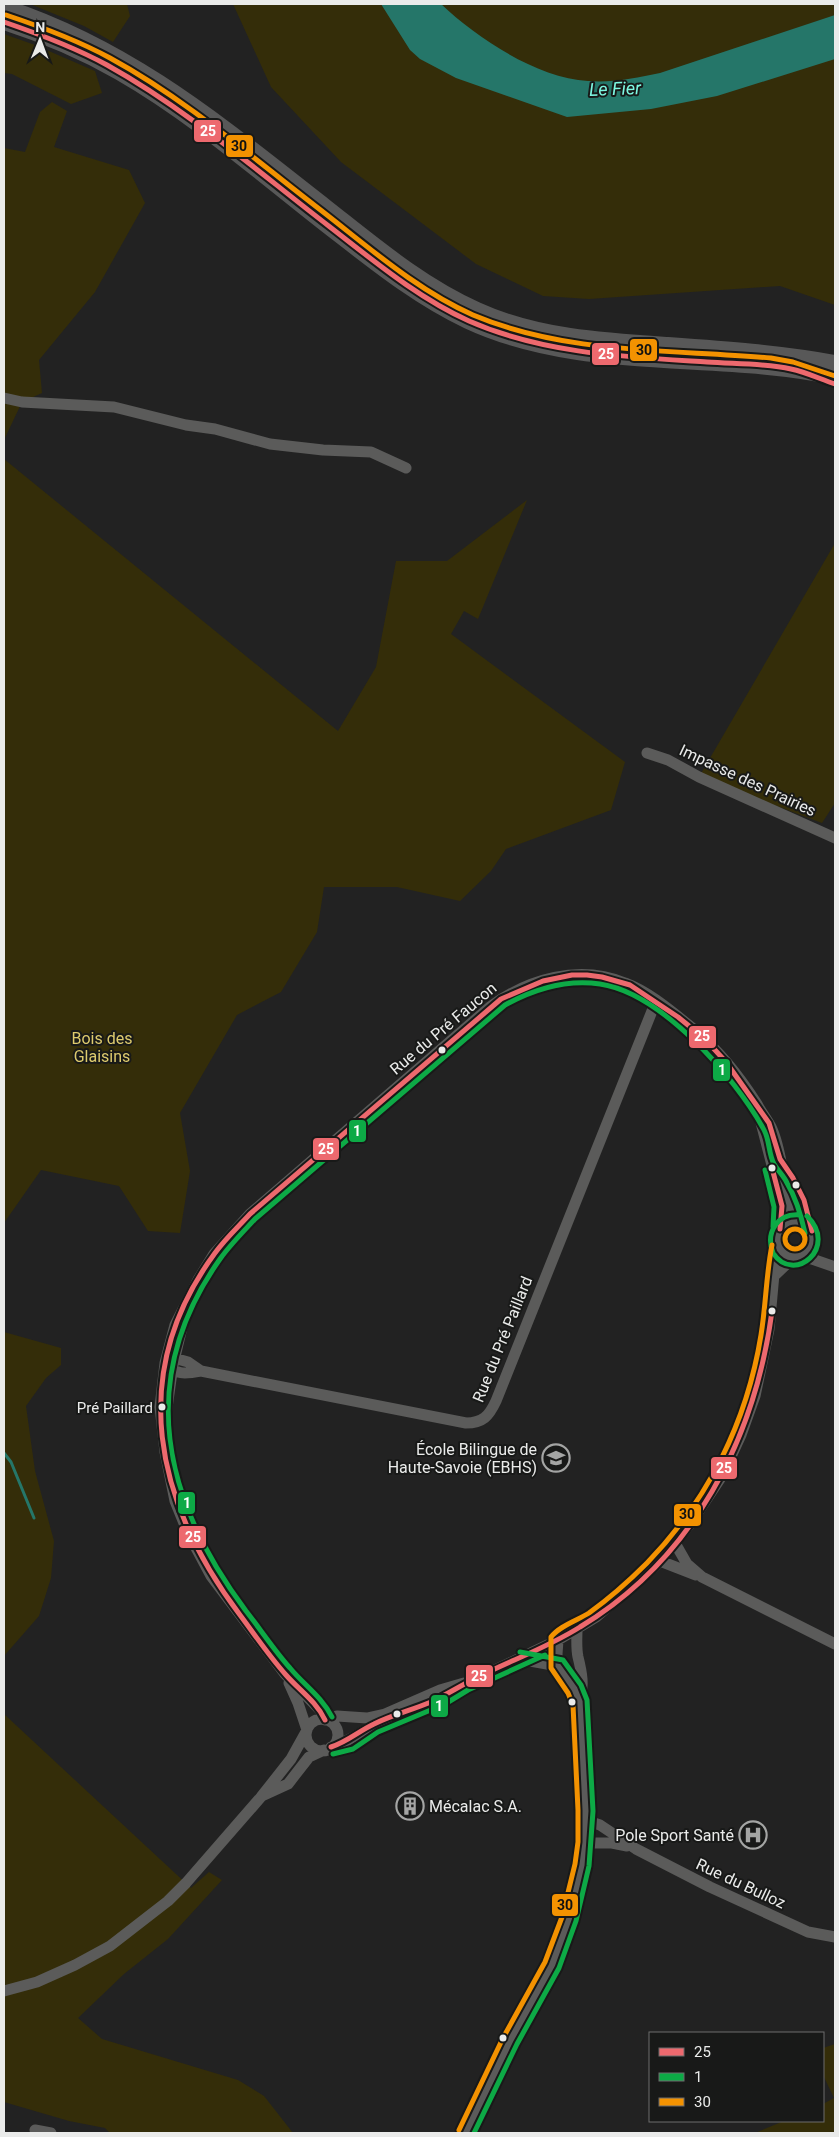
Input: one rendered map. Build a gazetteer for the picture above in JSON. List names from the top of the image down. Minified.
{"streets":{"street":["Impasse des Prairies","Rue du Pré Faucon","Rue du Pré Paillard","Rue du Bulloz"]},"crossings":[["Rue du Pré Faucon","Rue du Pré Paillard"]],"water":["Le Fier"],"parks":["Bois des Glaisins"],"places":{"other":["Pré Paillard"],"school or university":["École Bilingue de Haute-Savoie (EBHS)"],"building":["Mécalac S.A."],"hospital":["Pole Sport Santé"]},"lines":["transit line 30","transit line 25","transit line 1"],"legend":["25","1","30"],"north":"top"}
